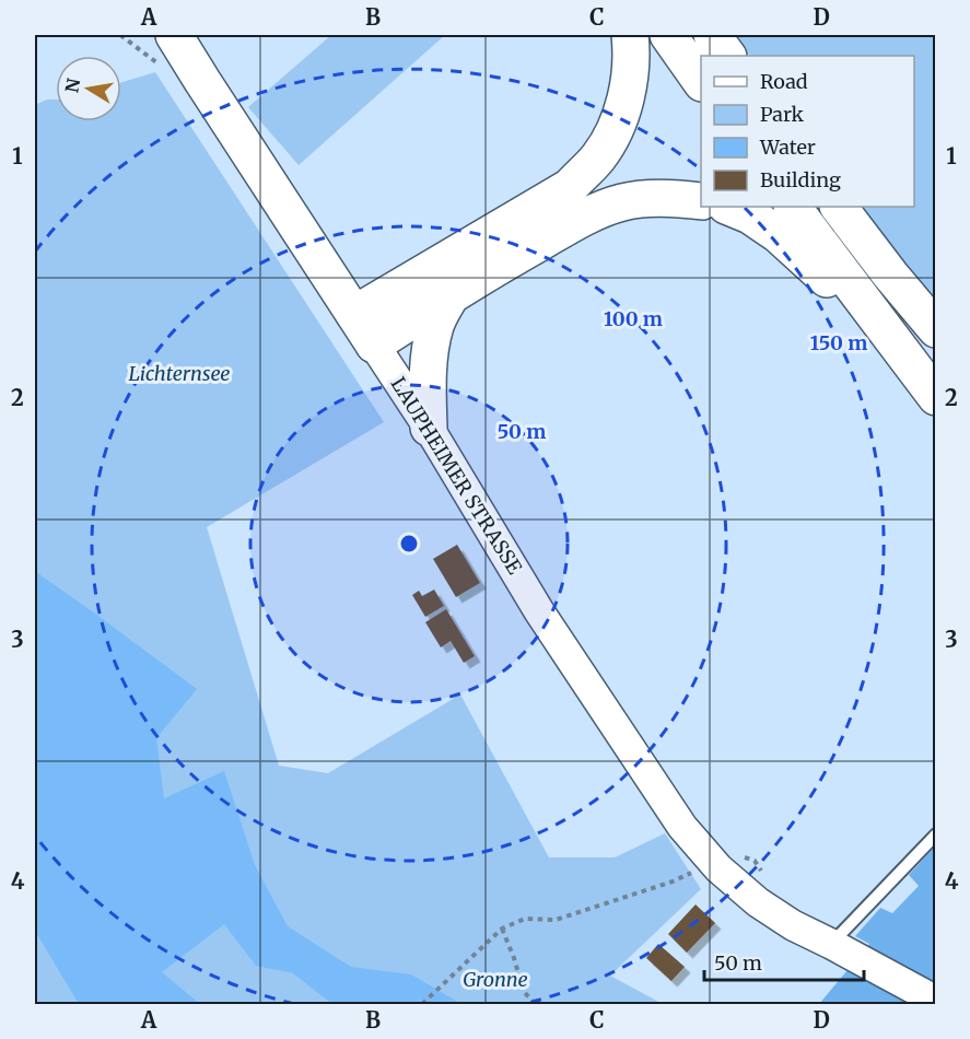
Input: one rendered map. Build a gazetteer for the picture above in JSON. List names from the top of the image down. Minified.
{"streets":{"main road":["LAUPHEIMER STRASSE"]},"parks":["Lichternsee","Gronne"],"legend":["Road","Park","Water","Building"],"scale_bar":"50 m","north":"left","grid":{"columns":["A","B","C","D"],"rows":["1","2","3","4"]},"rings":["100 m","150 m","50 m"]}
